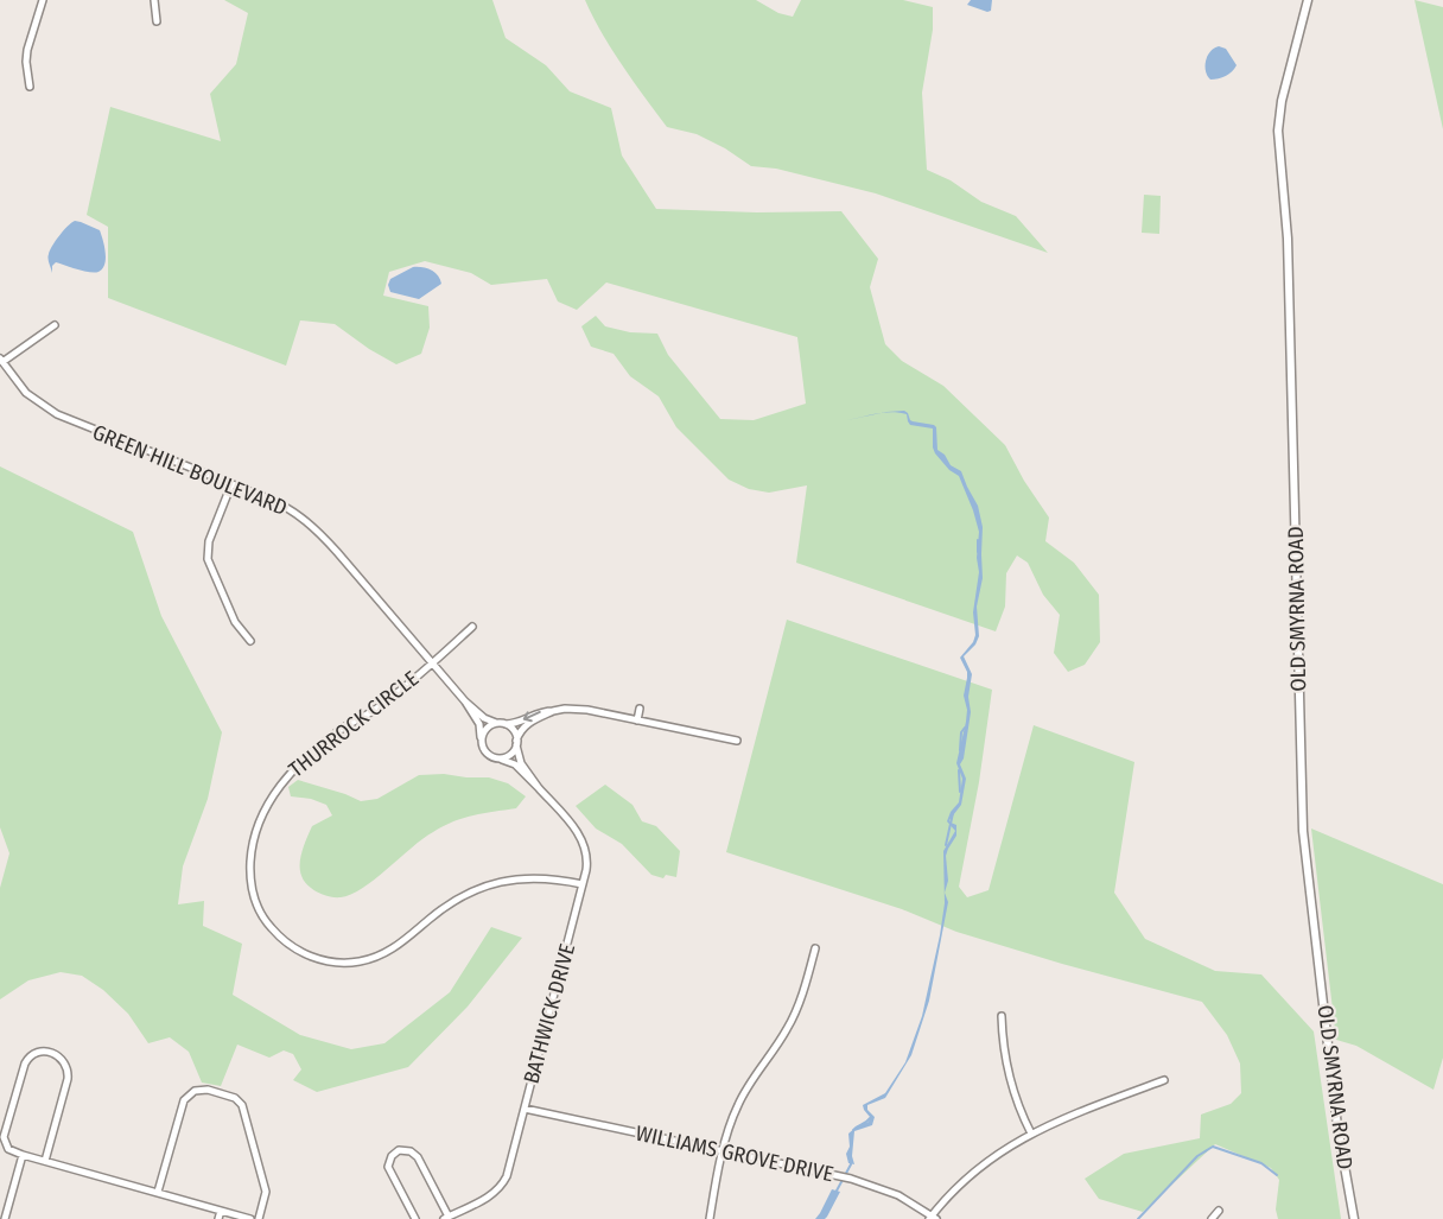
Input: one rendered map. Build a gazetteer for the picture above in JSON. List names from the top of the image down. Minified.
{"streets":{"street":["GREEN HILL BOULEVARD","OLD SMYRNA ROAD","THURROCK CIRCLE","BATHWICK DRIVE","WILLIAMS GROVE DRIVE"]},"crossings":[["GREEN HILL BOULEVARD","THURROCK CIRCLE"],["GREEN HILL BOULEVARD","BATHWICK DRIVE"],["THURROCK CIRCLE","BATHWICK DRIVE"],["BATHWICK DRIVE","WILLIAMS GROVE DRIVE"]]}
